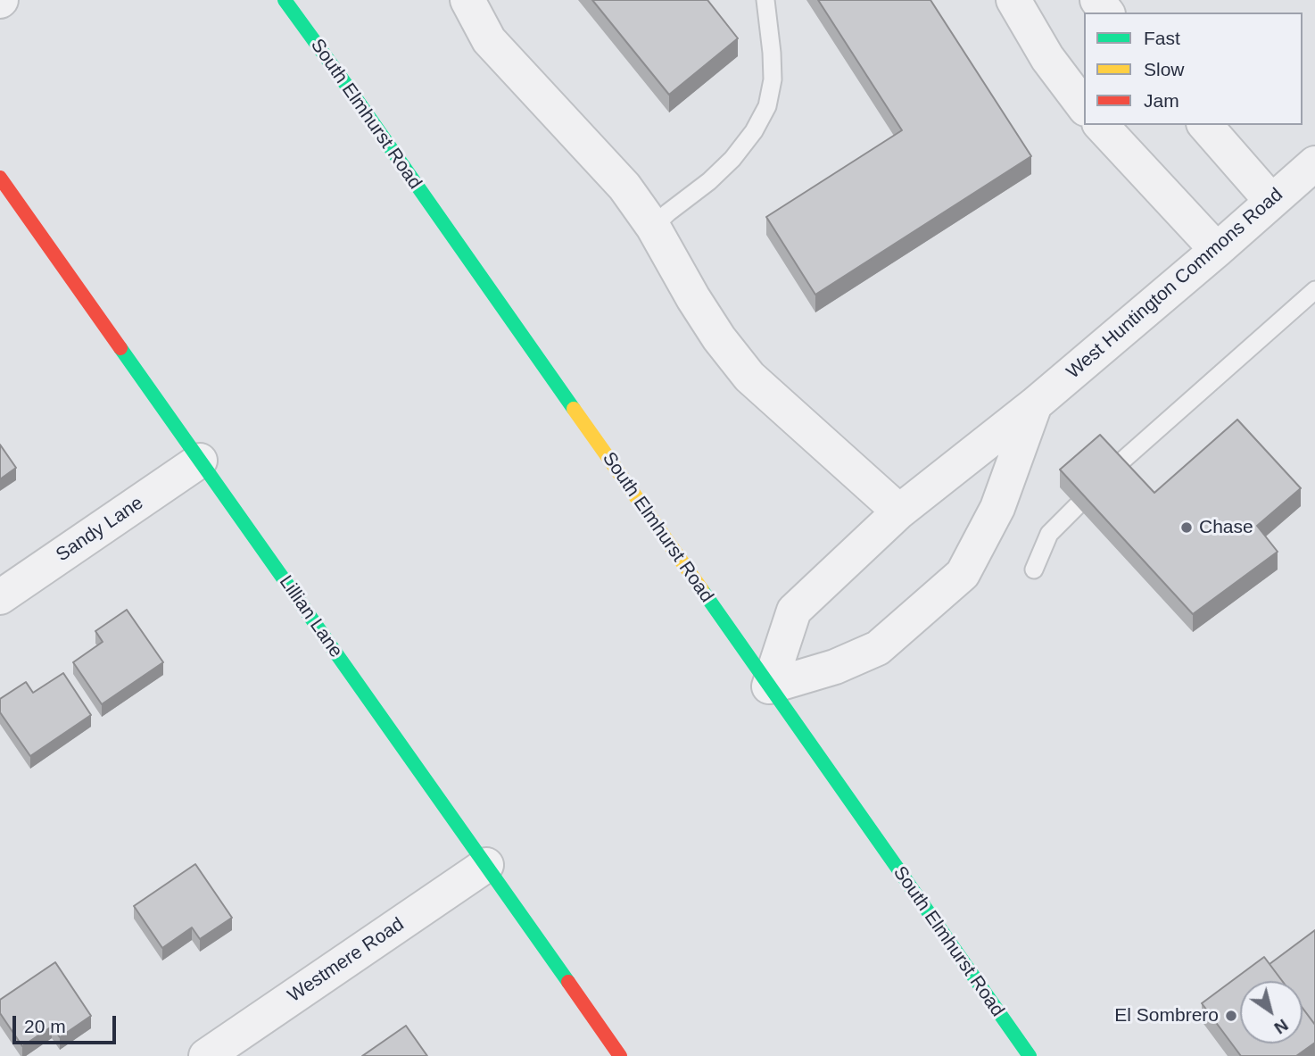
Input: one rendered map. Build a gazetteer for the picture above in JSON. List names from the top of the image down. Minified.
{"streets":{"main road":["South Elmhurst Road","Lillian Lane"],"street":["West Huntington Commons Road","Sandy Lane","Westmere Road"]},"crossings":[["South Elmhurst Road","West Huntington Commons Road"],["Sandy Lane","Lillian Lane"],["Lillian Lane","Westmere Road"]],"places":["Chase","El Sombrero"],"legend":["Fast","Slow","Jam"],"scale_bar":"20 m","north":"bottom right"}
